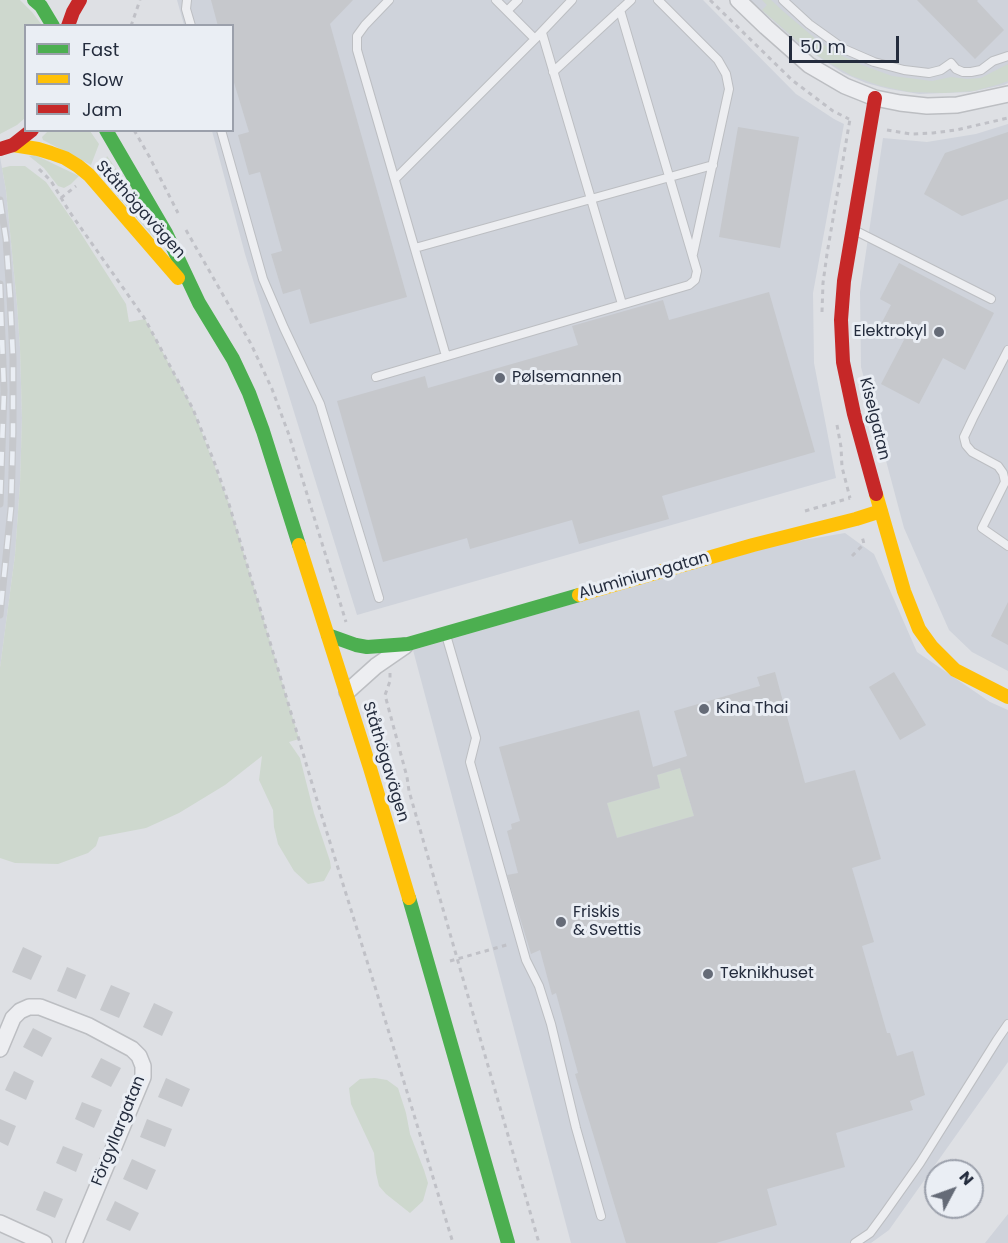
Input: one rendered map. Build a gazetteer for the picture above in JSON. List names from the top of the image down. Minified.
{"streets":{"main road":["Ståthögavägen","Kiselgatan","Aluminiumgatan"],"street":["Förgyllargatan"]},"crossings":[["Ståthögavägen","Aluminiumgatan"],["Kiselgatan","Aluminiumgatan"]],"places":["Elektrokyl","Pølsemannen","Kina Thai","Friskis & Svettis","Teknikhuset"],"legend":["Fast","Slow","Jam"],"scale_bar":"50 m","north":"top right"}
